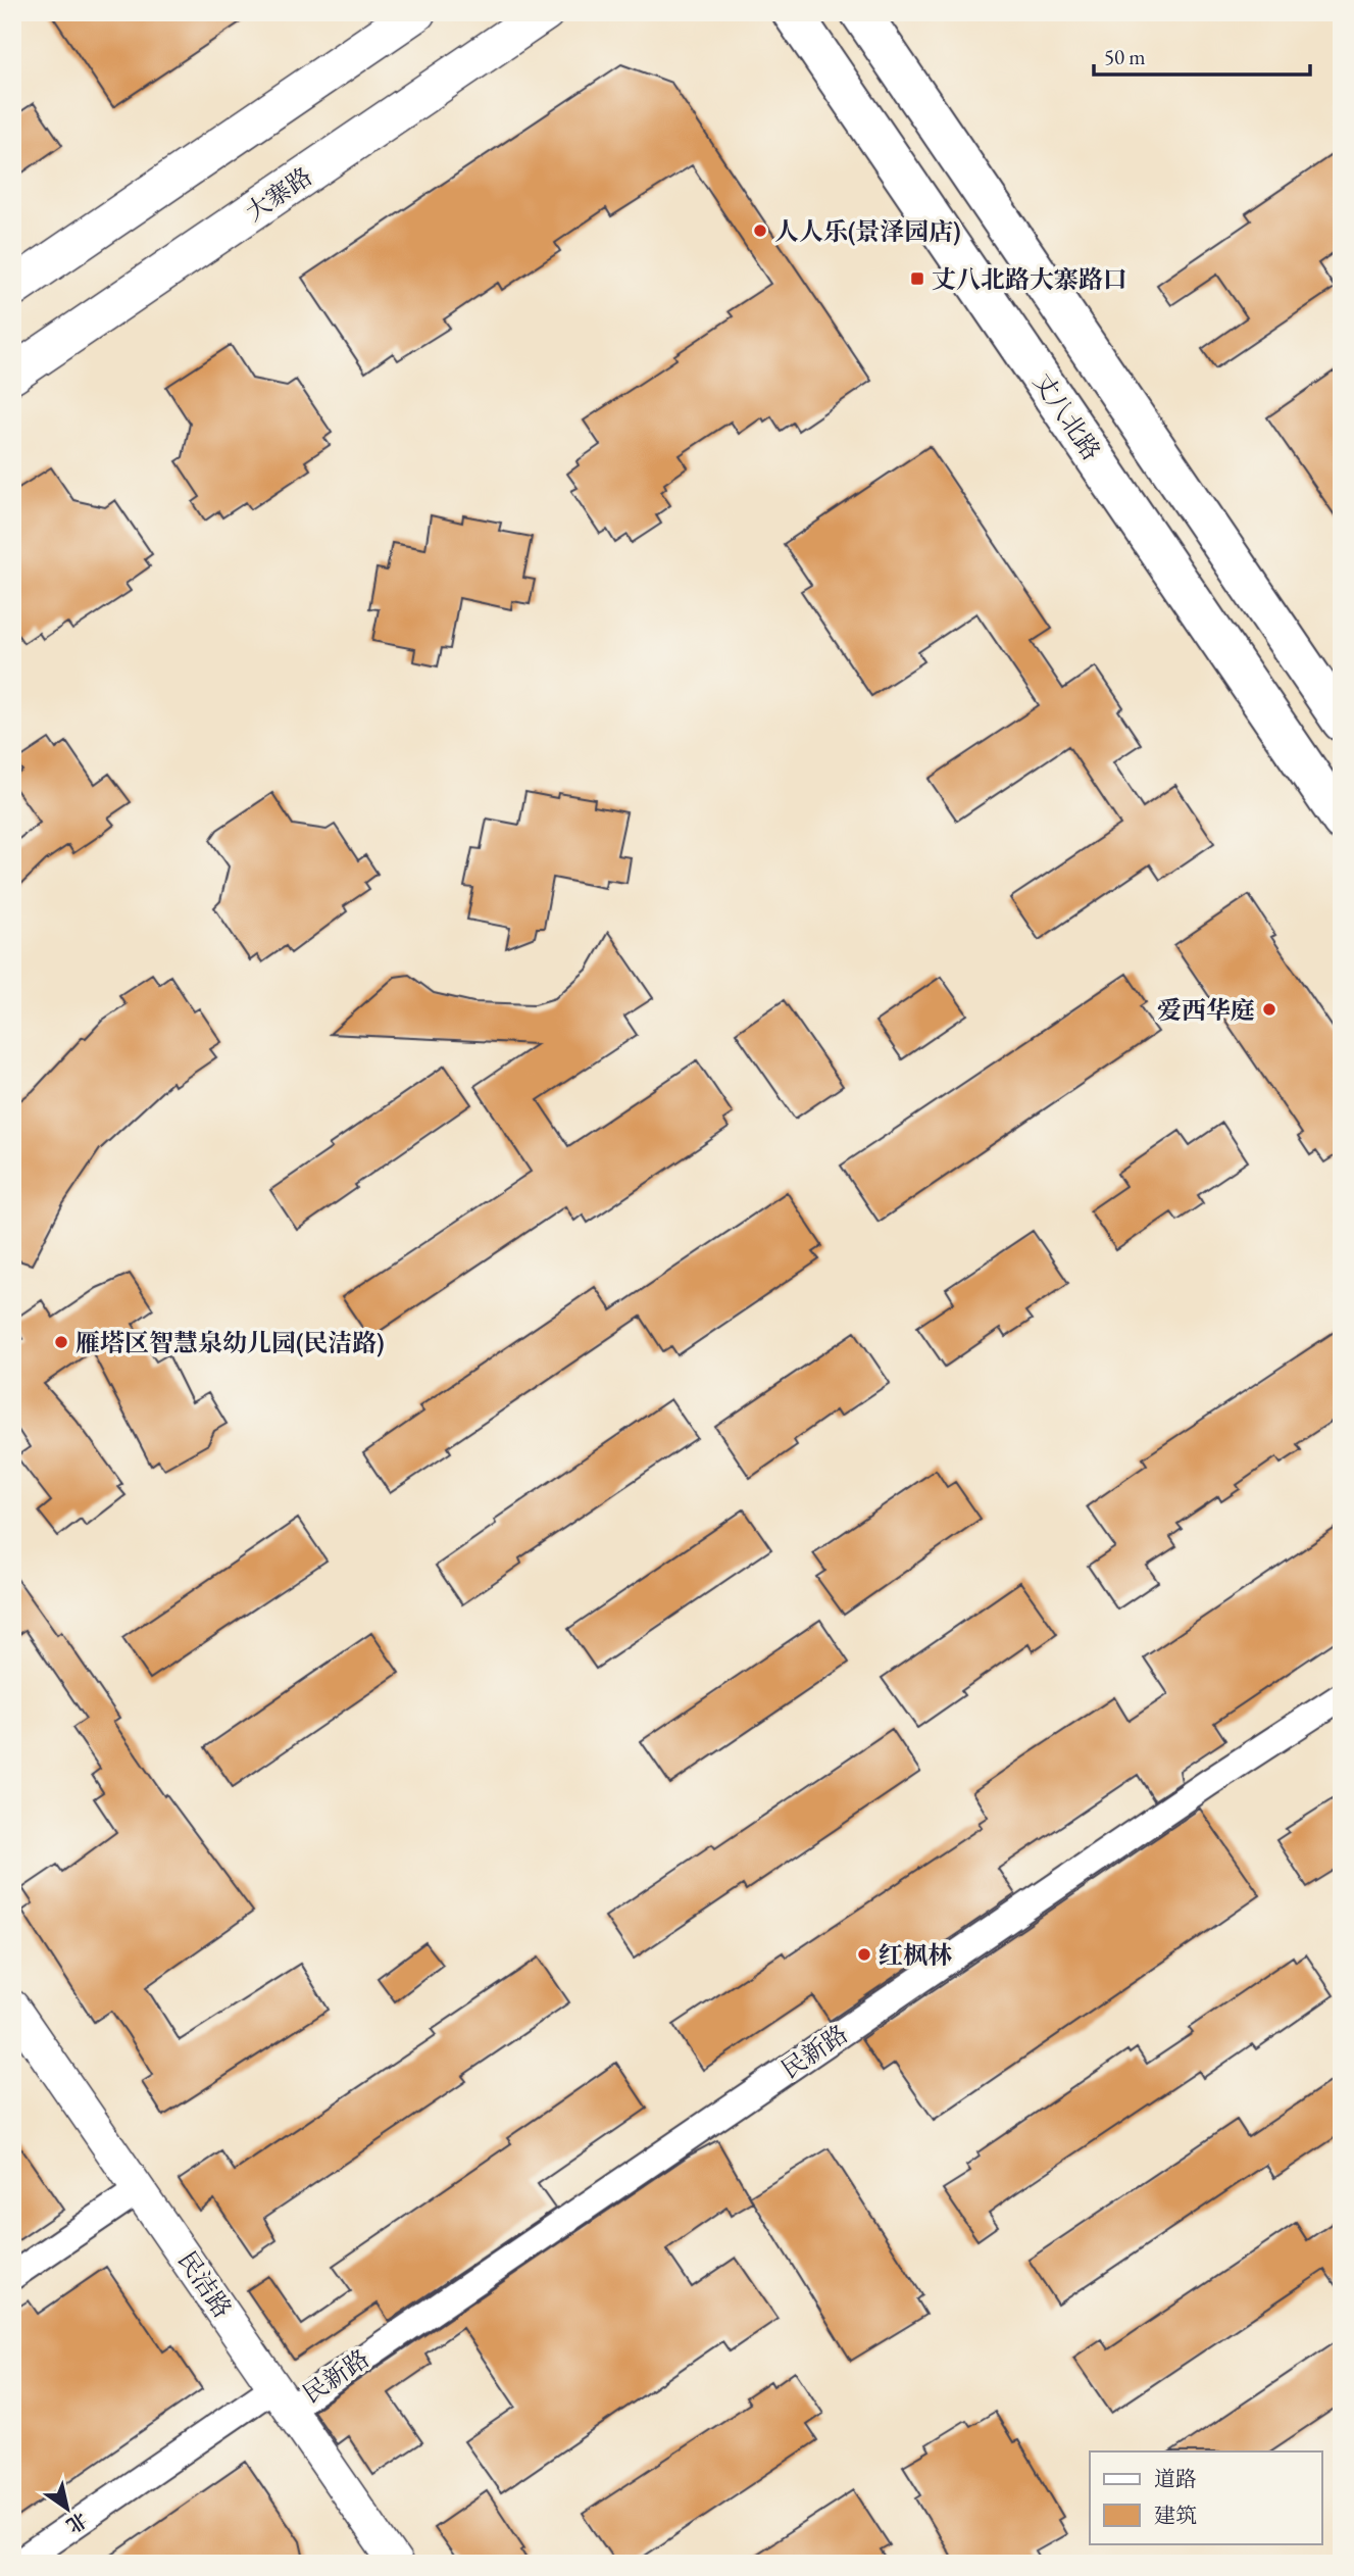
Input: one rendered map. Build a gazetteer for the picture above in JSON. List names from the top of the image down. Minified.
{"streets":{"main road":["大寨路","丈八北路"],"street":["民新路","民洁路"]},"crossings":[["民新路","民洁路"]],"places":{"other":["人人乐(景泽园店)","爱西华庭","雁塔区智慧泉幼儿园(民洁路)","红枫林"],"transit":["丈八北路大寨路口"]},"legend":["道路","建筑"],"scale_bar":"50 m","north":"bottom right"}
